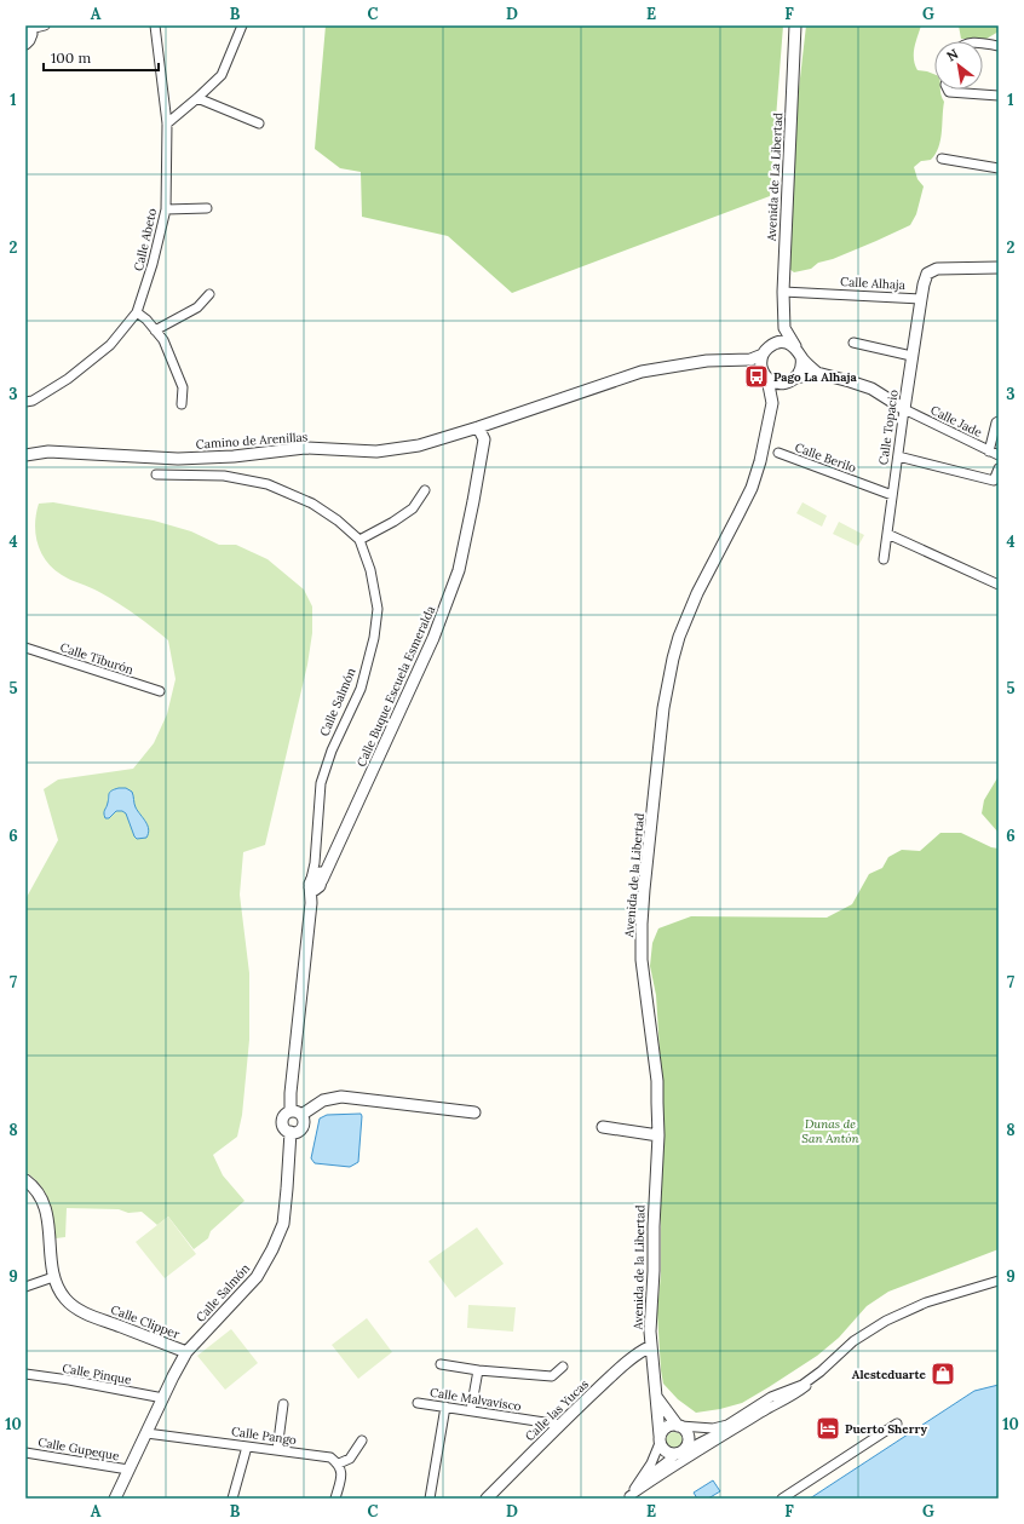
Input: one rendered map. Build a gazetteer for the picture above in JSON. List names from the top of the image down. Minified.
{"streets":{"street":["Avenida de La Libertad","Calle Abeto","Calle Alhaja","Calle Jade","Calle Topacio","Camino de Arenillas","Calle Berilo","Calle Tiburón","Calle Buque Escuela Esmeralda","Calle Salmón","Avenida de la Libertad","Calle Clipper","Calle Pinque","Calle Malvavisco","Calle las Yucas","Calle Pango","Calle Gupeque"]},"crossings":[["Avenida de La Libertad","Calle Alhaja"],["Calle Alhaja","Calle Topacio"],["Calle Jade","Calle Topacio"],["Calle Topacio","Calle Berilo"],["Camino de Arenillas","Calle Buque Escuela Esmeralda"],["Camino de Arenillas","Avenida de la Libertad"],["Calle Buque Escuela Esmeralda","Calle Salmón"],["Calle Salmón","Calle Clipper"],["Avenida de la Libertad","Calle las Yucas"],["Calle Clipper","Calle Pinque"],["Calle Clipper","Calle Pango"],["Calle Clipper","Calle Gupeque"],["Calle Malvavisco","Calle las Yucas"]],"parks":["Dunas de San Antón"],"places":{"bus stop":["Pago La Alhaja"],"shop":["Alesteduarte"],"hotel":["Puerto Sherry"]},"scale_bar":"100 m","north":"top left","grid":{"columns":["A","B","C","D","E","F","G"],"rows":["1","2","3","4","5","6","7","8","9","10"]}}
